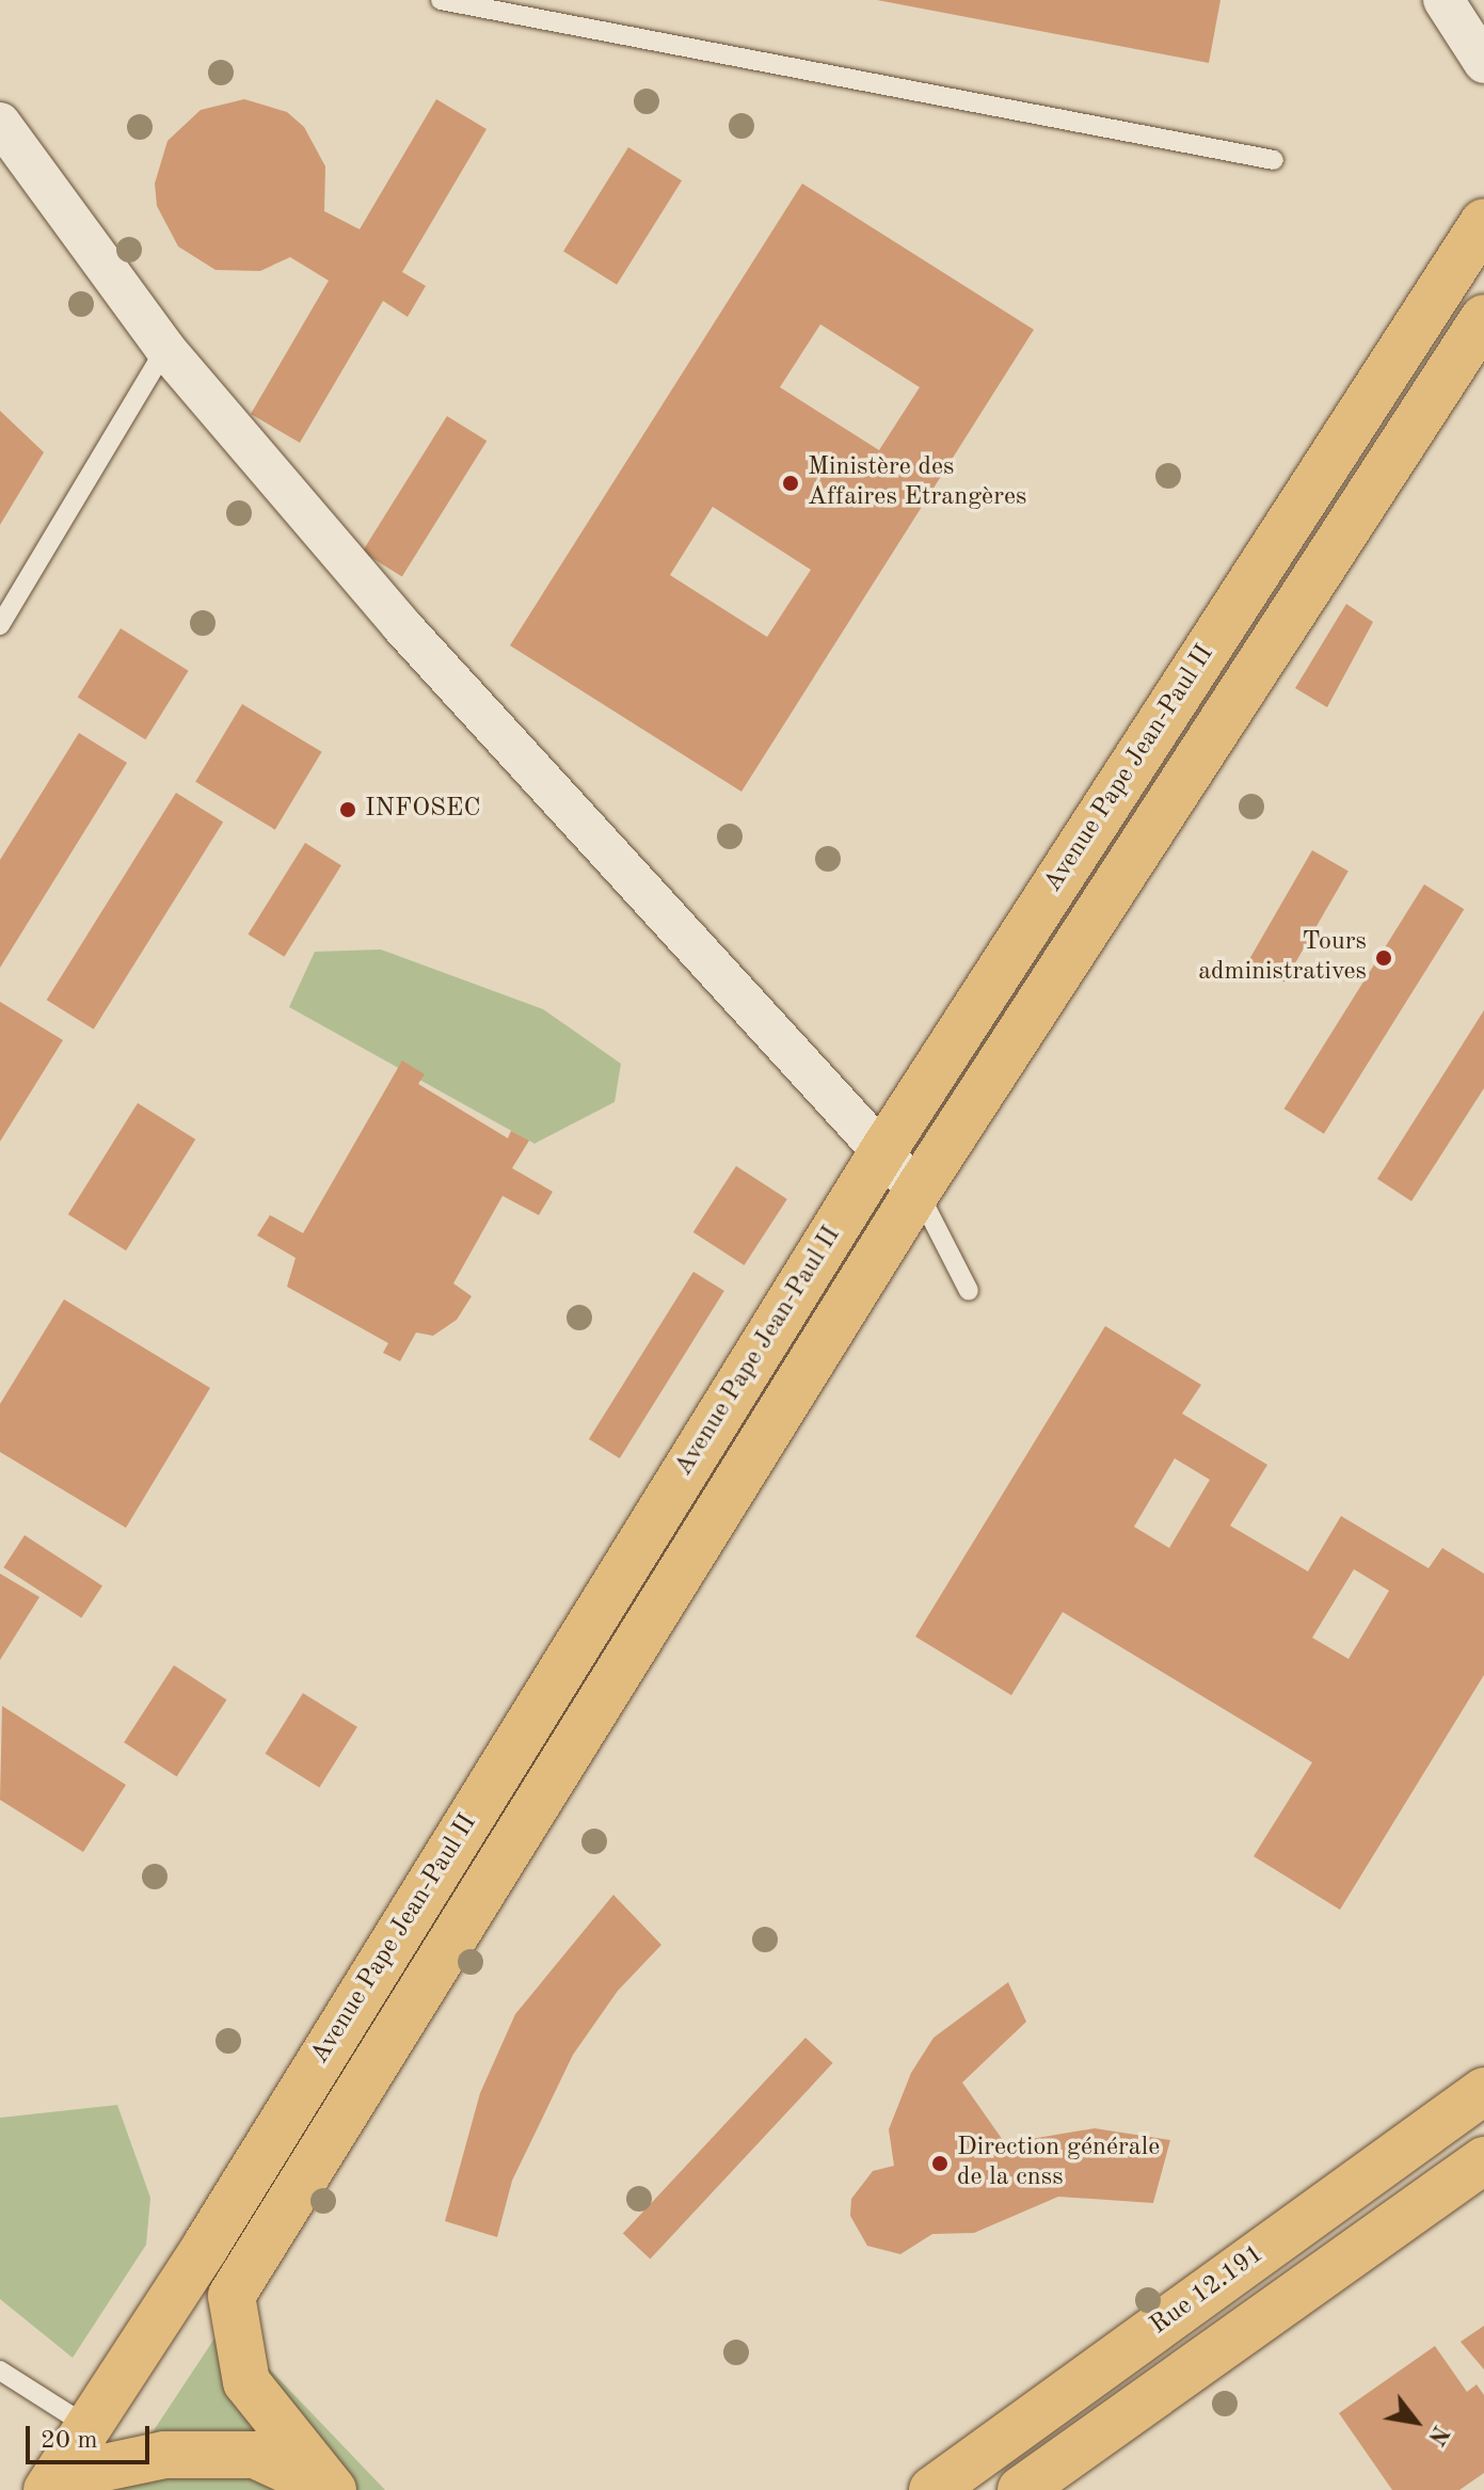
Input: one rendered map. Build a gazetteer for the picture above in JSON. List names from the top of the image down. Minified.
{"streets":{"main road":["Avenue Pape Jean-Paul II","Rue 12.191"]},"places":["Ministère des Affaires Etrangères","INFOSEC","Tours administratives","Direction générale de la cnss"],"scale_bar":"20 m","north":"bottom right"}
